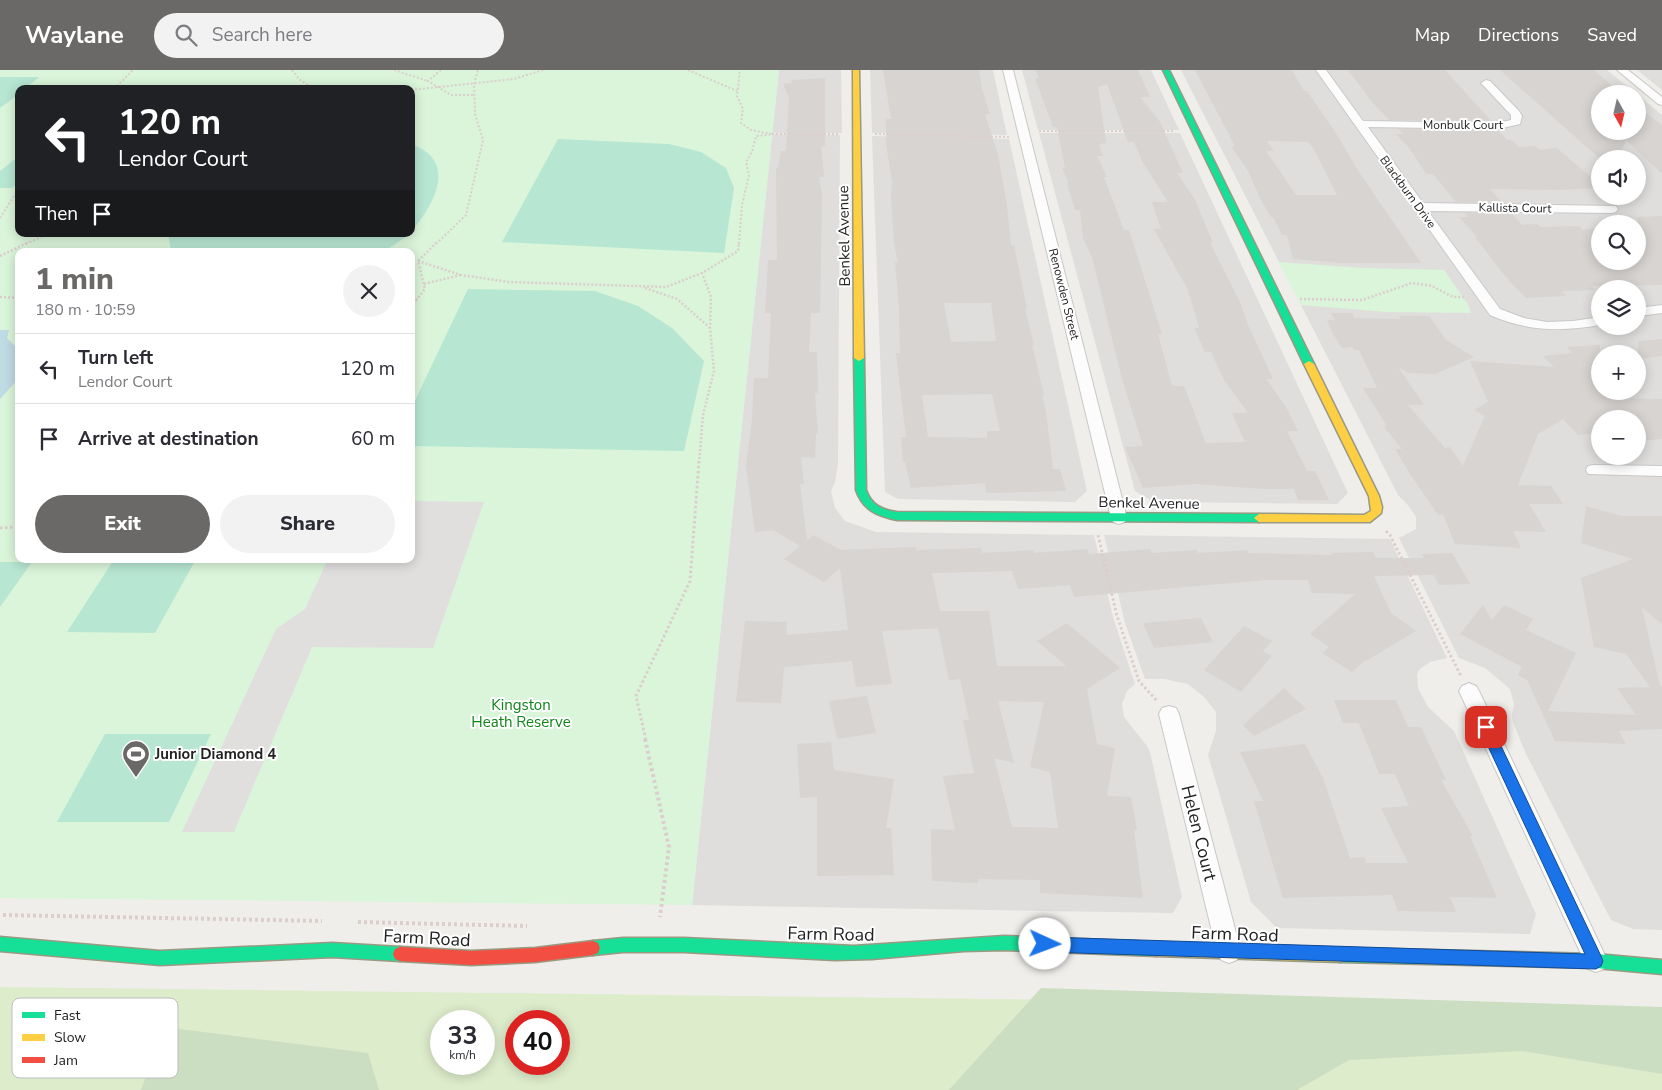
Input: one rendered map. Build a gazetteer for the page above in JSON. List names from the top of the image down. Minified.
{"streets":{"street":["Monbulk Court","Blackburn Drive","Kallista Court","Benkel Avenue","Renowden Street","Helen Court","Farm Road"]},"crossings":[["Monbulk Court","Blackburn Drive"],["Blackburn Drive","Kallista Court"],["Benkel Avenue","Renowden Street"],["Helen Court","Farm Road"]],"parks":["Kingston Heath Reserve"],"places":{"sports":["Junior Diamond 4"]},"legend":["Fast","Slow","Jam"],"north":"bottom","page":{"header":"Waylane","search":"Search here","nav":["Map","Directions","Saved"],"map_buttons":["+","−"],"turn":["120 m","Lendor Court"],"then":"Then","heading":["1 min","180 m · 10:59"],"list":[{"name":"Turn left","note":"Lendor Court","value":"120 m"},{"name":"Arrive at destination","value":"60 m"}],"buttons":["Exit","Share"],"speed":"33 km/h","limit":"40"}}
